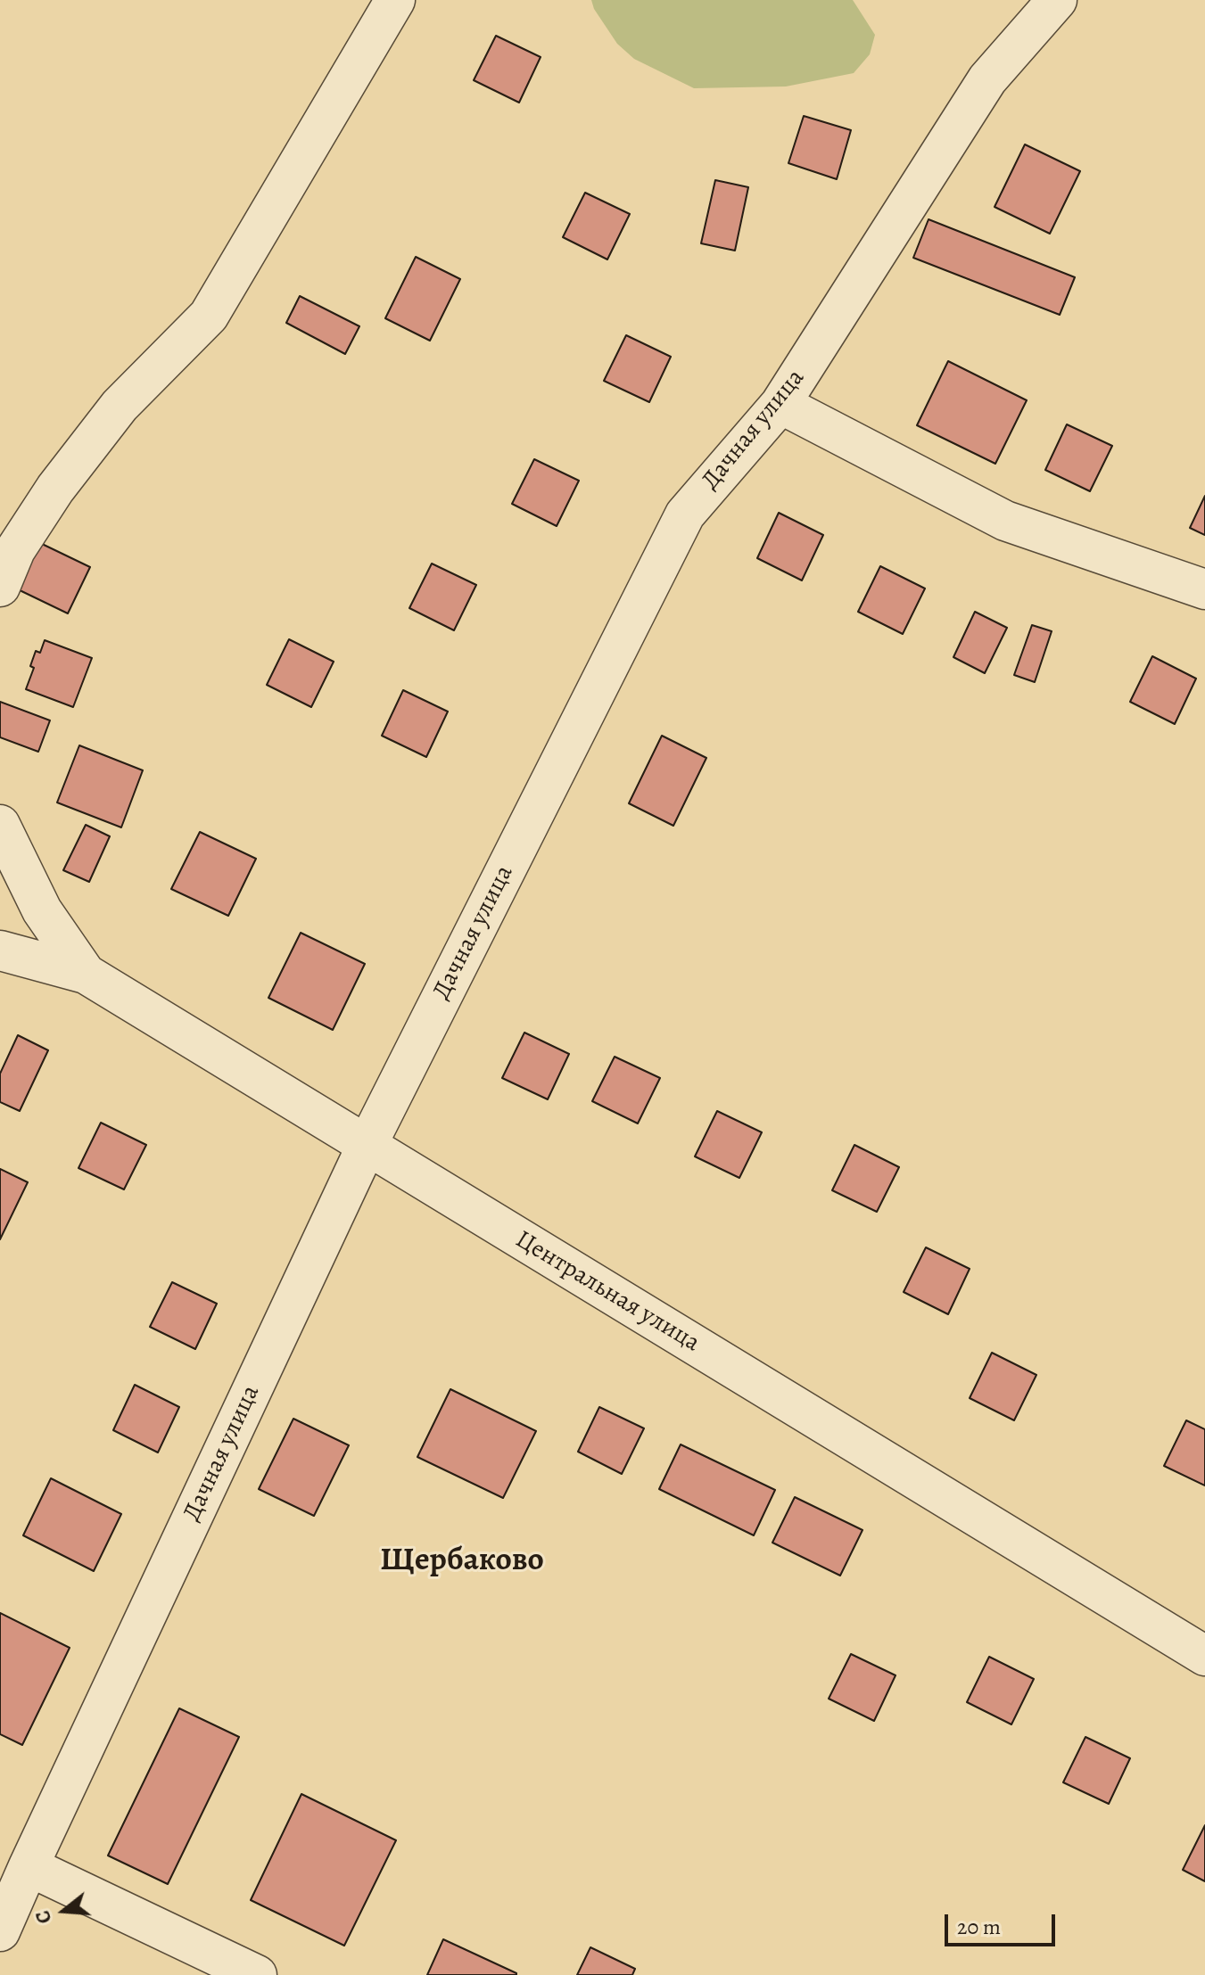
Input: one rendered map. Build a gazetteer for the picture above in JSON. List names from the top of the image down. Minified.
{"streets":{"street":["Дачная улица","Центральная улица"]},"crossings":[["Дачная улица","Центральная улица"]],"districts":["Щербаково"],"scale_bar":"20 m","north":"left"}
